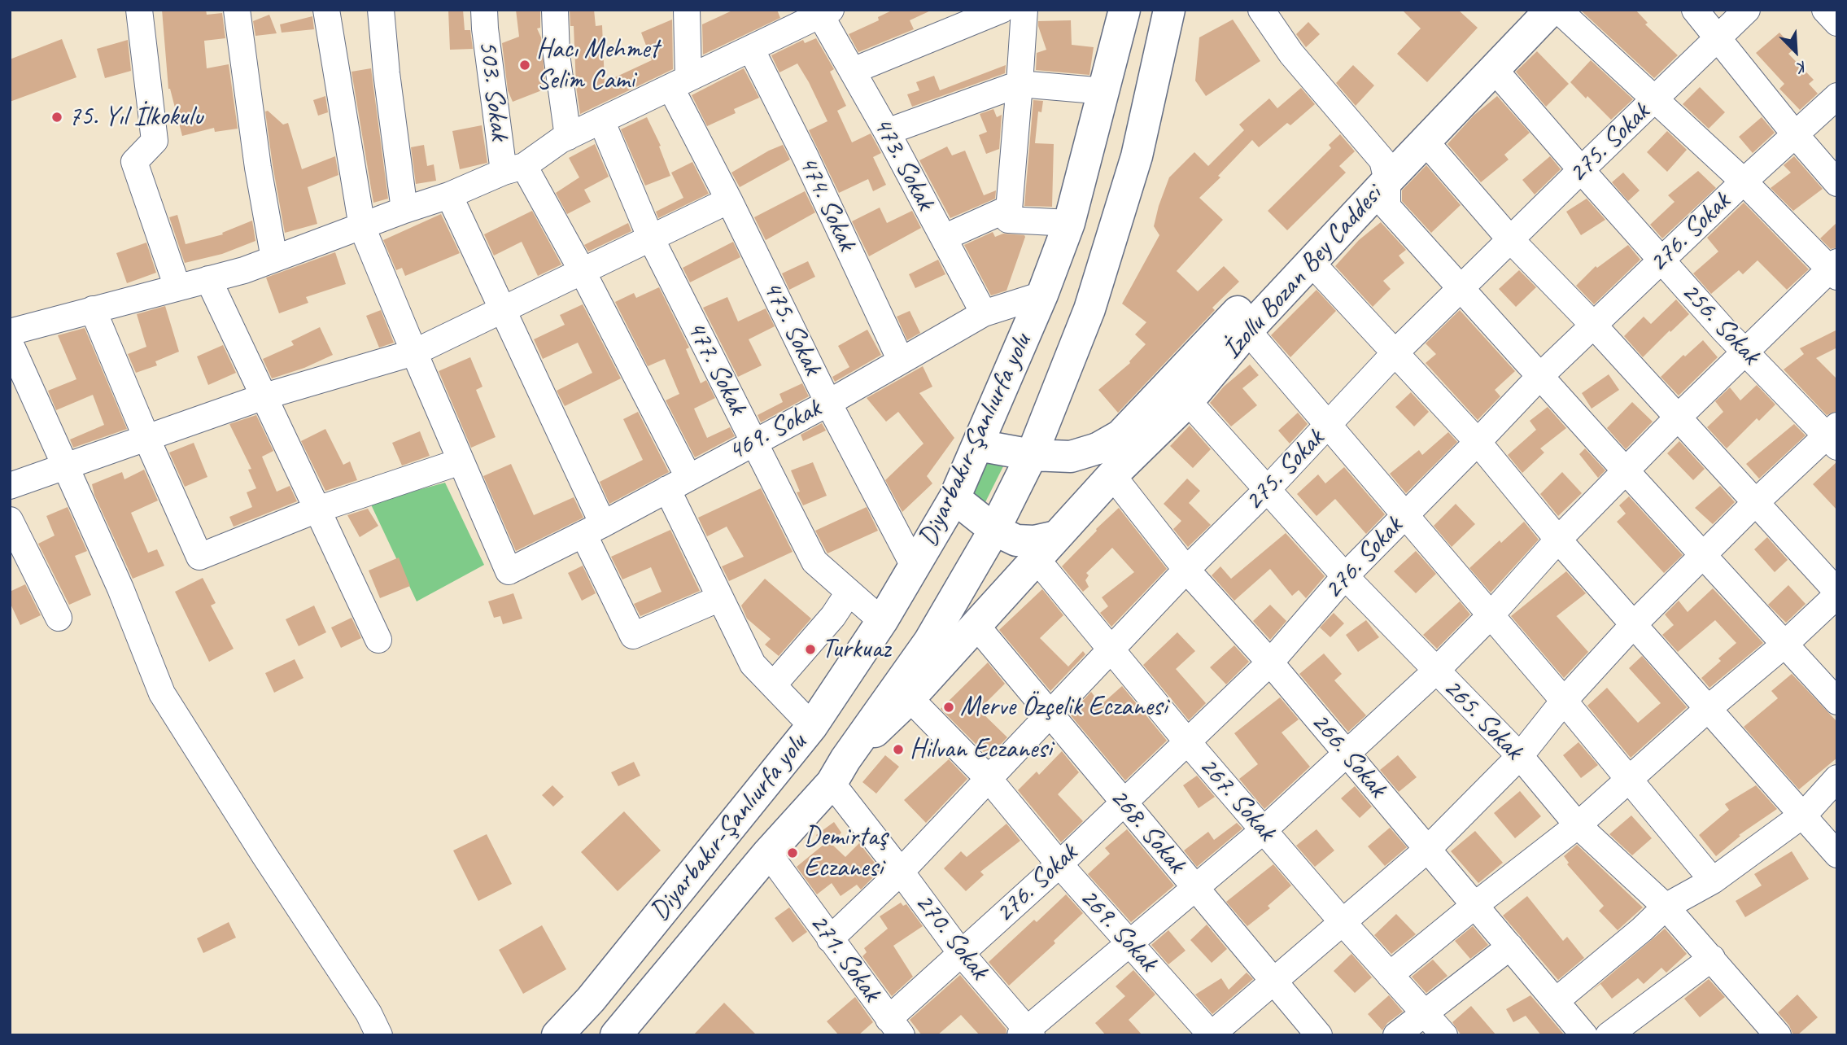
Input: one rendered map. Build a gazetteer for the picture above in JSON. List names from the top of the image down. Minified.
{"streets":{"main road":["İzollu Bozan Bey Caddesi","Diyarbakır-Şanlıurfa yolu"],"street":["503. Sokak","275. Sokak","473. Sokak","474. Sokak","276. Sokak","256. Sokak","475. Sokak","477. Sokak","469. Sokak","265. Sokak","266. Sokak","267. Sokak","268. Sokak","269. Sokak","270. Sokak","271. Sokak"]},"crossings":[["275. Sokak","256. Sokak"],["275. Sokak","265. Sokak"],["275. Sokak","266. Sokak"],["275. Sokak","267. Sokak"],["275. Sokak","268. Sokak"],["275. Sokak","269. Sokak"],["275. Sokak","270. Sokak"],["275. Sokak","271. Sokak"],["473. Sokak","469. Sokak"],["474. Sokak","469. Sokak"],["276. Sokak","256. Sokak"],["276. Sokak","265. Sokak"],["276. Sokak","266. Sokak"],["276. Sokak","267. Sokak"],["276. Sokak","268. Sokak"],["276. Sokak","269. Sokak"],["276. Sokak","270. Sokak"],["276. Sokak","271. Sokak"],["İzollu Bozan Bey Caddesi","256. Sokak"],["İzollu Bozan Bey Caddesi","Diyarbakır-Şanlıurfa yolu"],["İzollu Bozan Bey Caddesi","265. Sokak"],["İzollu Bozan Bey Caddesi","266. Sokak"],["İzollu Bozan Bey Caddesi","267. Sokak"],["İzollu Bozan Bey Caddesi","268. Sokak"],["İzollu Bozan Bey Caddesi","269. Sokak"],["İzollu Bozan Bey Caddesi","270. Sokak"],["475. Sokak","469. Sokak"],["475. Sokak","Diyarbakır-Şanlıurfa yolu"],["477. Sokak","469. Sokak"],["477. Sokak","Diyarbakır-Şanlıurfa yolu"],["469. Sokak","Diyarbakır-Şanlıurfa yolu"],["Diyarbakır-Şanlıurfa yolu","270. Sokak"],["Diyarbakır-Şanlıurfa yolu","271. Sokak"]],"places":["Hacı Mehmet Selim Cami","75. Yıl İlkokulu","Turkuaz","Merve Özçelik Eczanesi","Hilvan Eczanesi","Demirtaş Eczanesi"],"north":"bottom right"}
